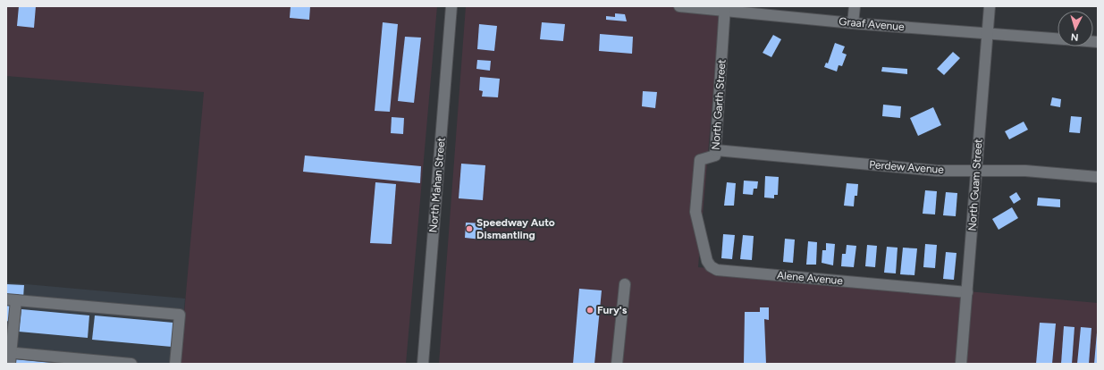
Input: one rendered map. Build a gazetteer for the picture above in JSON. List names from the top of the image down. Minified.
{"streets":{"street":["Graaf Avenue","North Garth Street","Perdew Avenue","North Mahan Street","North Guam Street","Alene Avenue"]},"crossings":[["Graaf Avenue","North Garth Street"],["Graaf Avenue","North Guam Street"],["North Garth Street","Perdew Avenue"],["North Garth Street","Alene Avenue"],["Perdew Avenue","North Guam Street"],["North Guam Street","Alene Avenue"]],"places":["Speedway Auto Dismantling","Fury's"],"north":"bottom"}
